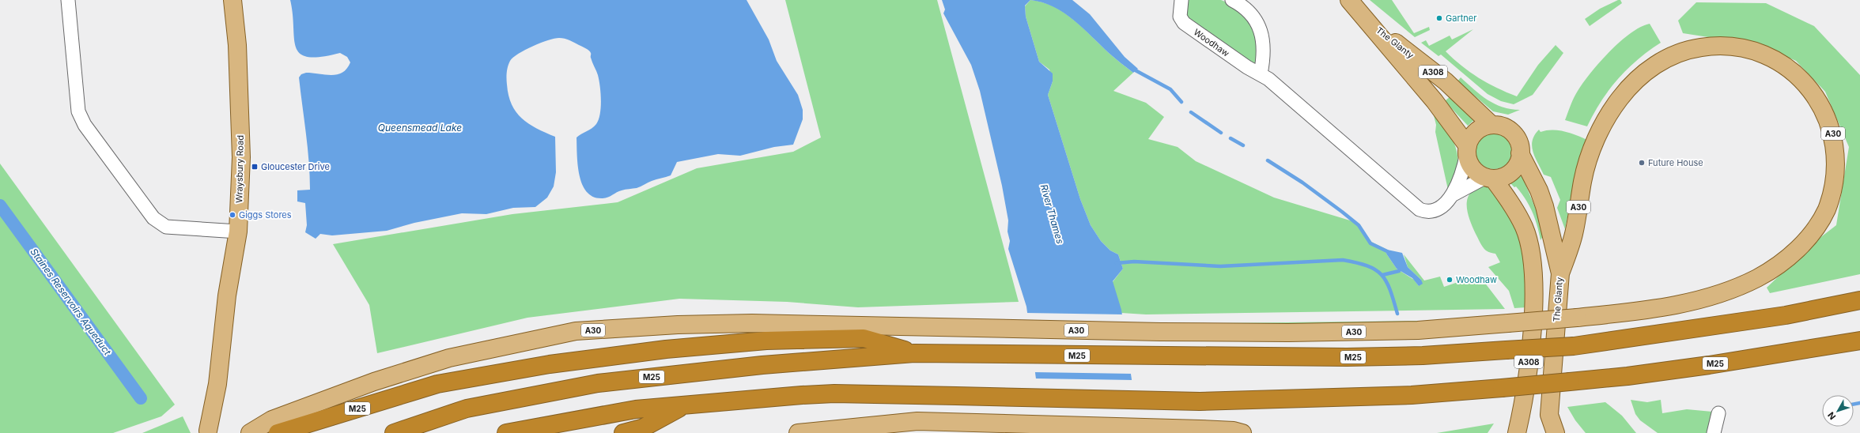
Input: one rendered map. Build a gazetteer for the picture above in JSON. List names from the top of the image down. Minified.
{"streets":{"highway":["M25"],"main road":["The Glanty","A308","A30","Wraysbury Road"],"street":["Woodhaw"]},"crossings":[["Woodhaw","The Glanty"],["Woodhaw","A308"],["The Glanty","A308"],["The Glanty","A30"]],"water":["Queensmead Lake","River Thames","Staines Reservoirs Aqueduct"],"places":{"other":["Gartner","Future House","Giggs Stores","Woodhaw"],"transit":["Gloucester Drive"]},"north":"bottom left"}
